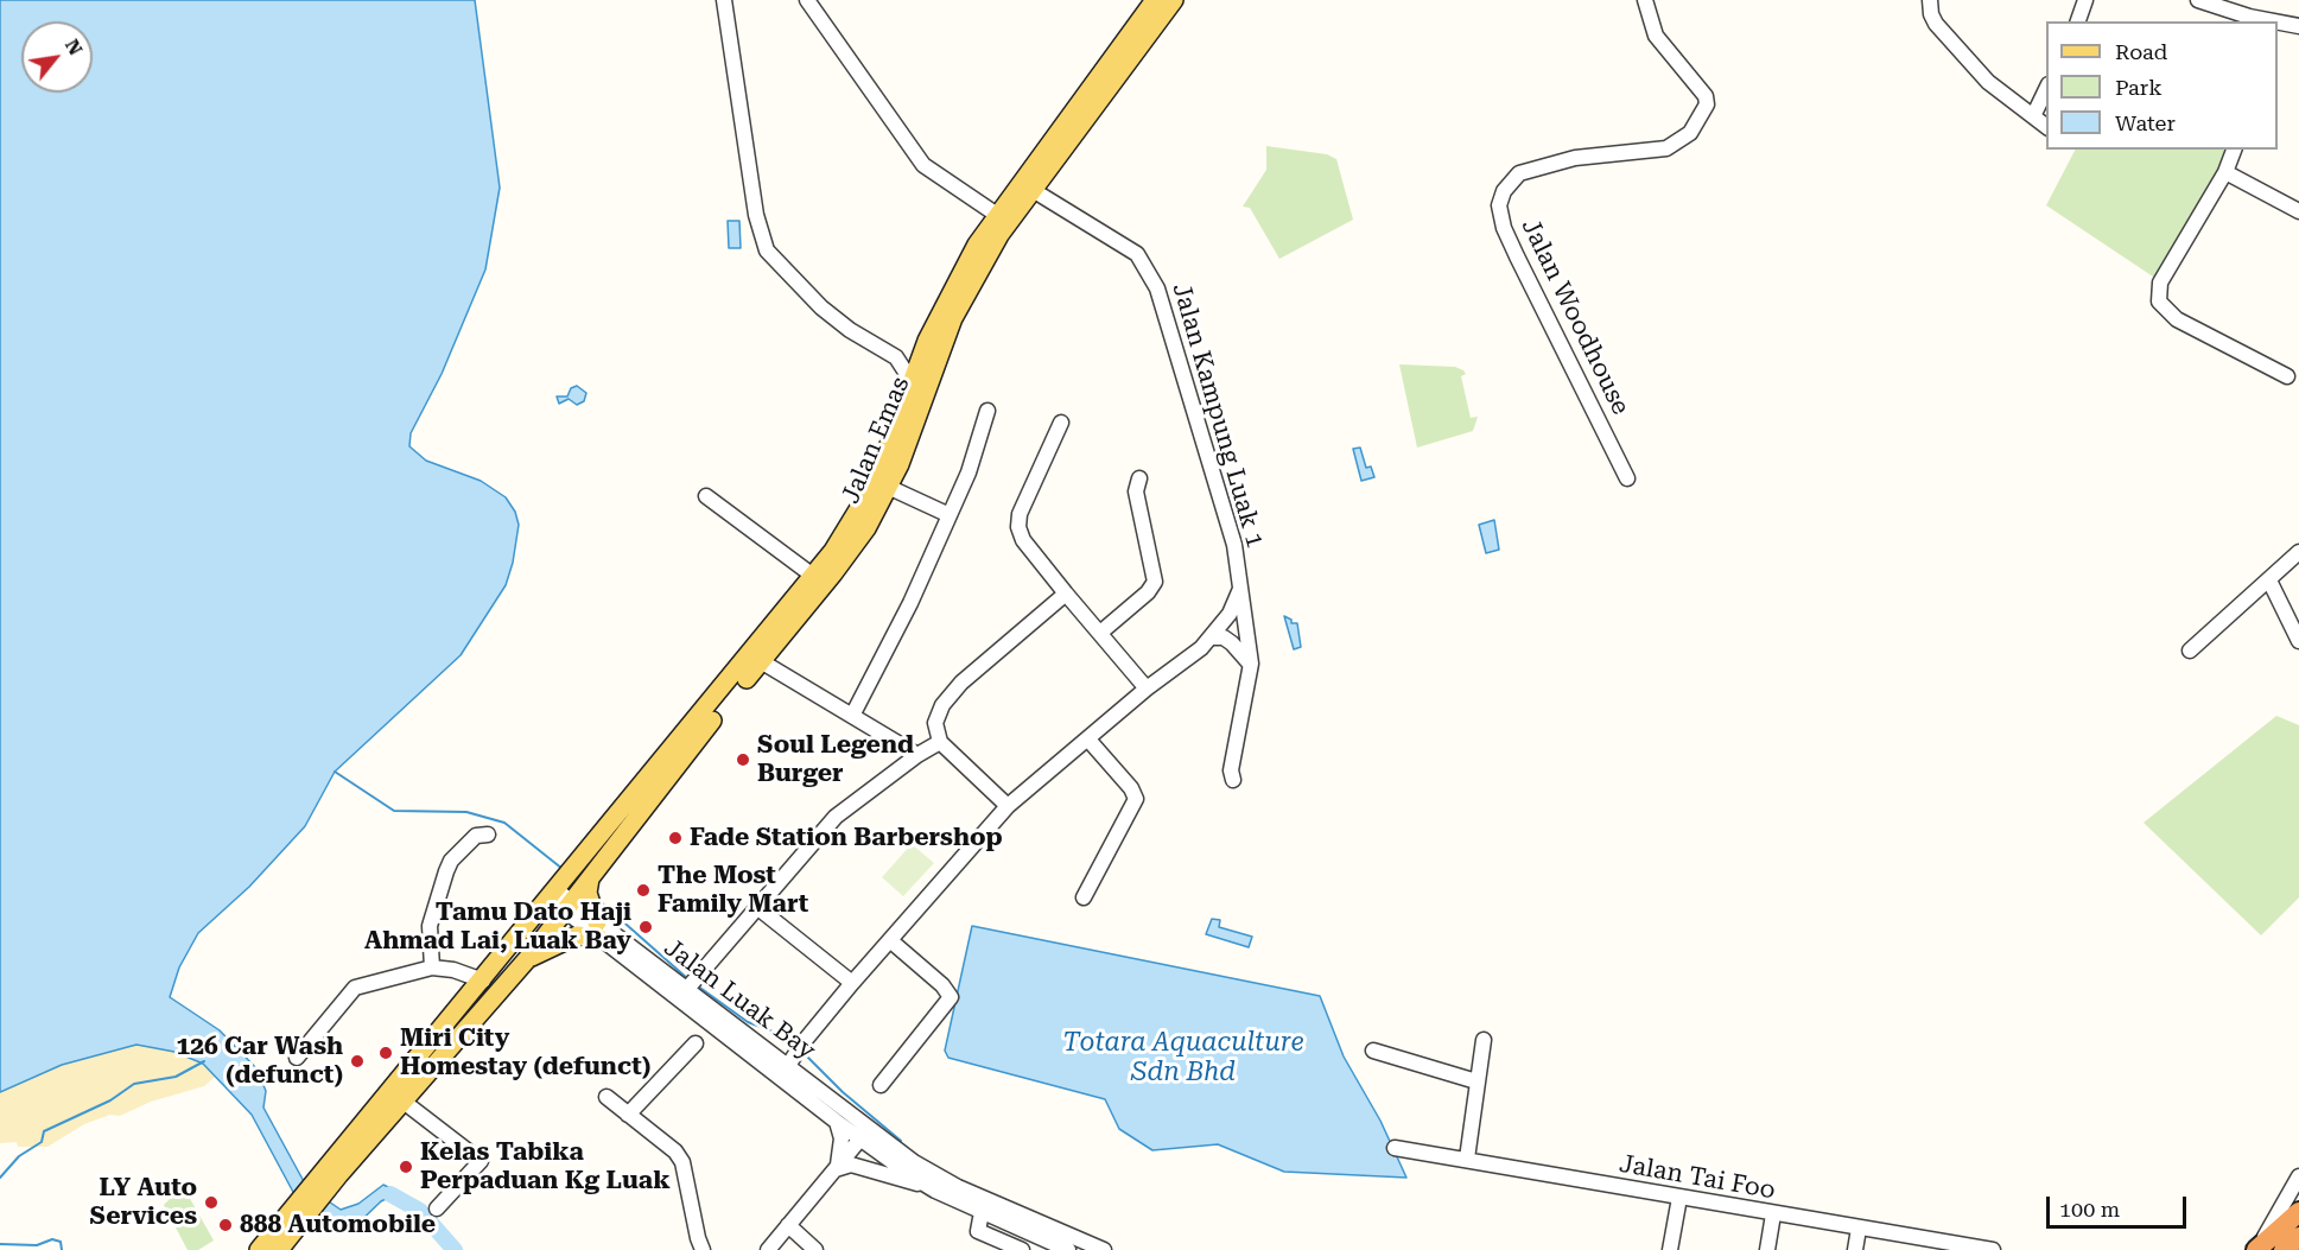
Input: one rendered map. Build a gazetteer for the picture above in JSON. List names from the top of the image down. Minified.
{"streets":{"main road":["Jalan Emas"],"street":["Jalan Woodhouse","Jalan Kampung Luak 1","Jalan Luak Bay","Jalan Tai Foo"]},"crossings":[["Jalan Kampung Luak 1","Jalan Emas"],["Jalan Kampung Luak 1","Jalan Luak Bay"],["Jalan Emas","Jalan Luak Bay"]],"water":["Totara Aquaculture Sdn Bhd"],"places":["Soul Legend Burger","Fade Station Barbershop","The Most Family Mart","Tamu Dato Haji Ahmad Lai, Luak Bay","Miri City Homestay (defunct)","126 Car Wash (defunct)","Kelas Tabika Perpaduan Kg Luak","LY Auto Services","888 Automobile"],"legend":["Road","Park","Water"],"scale_bar":"100 m","north":"top right"}
